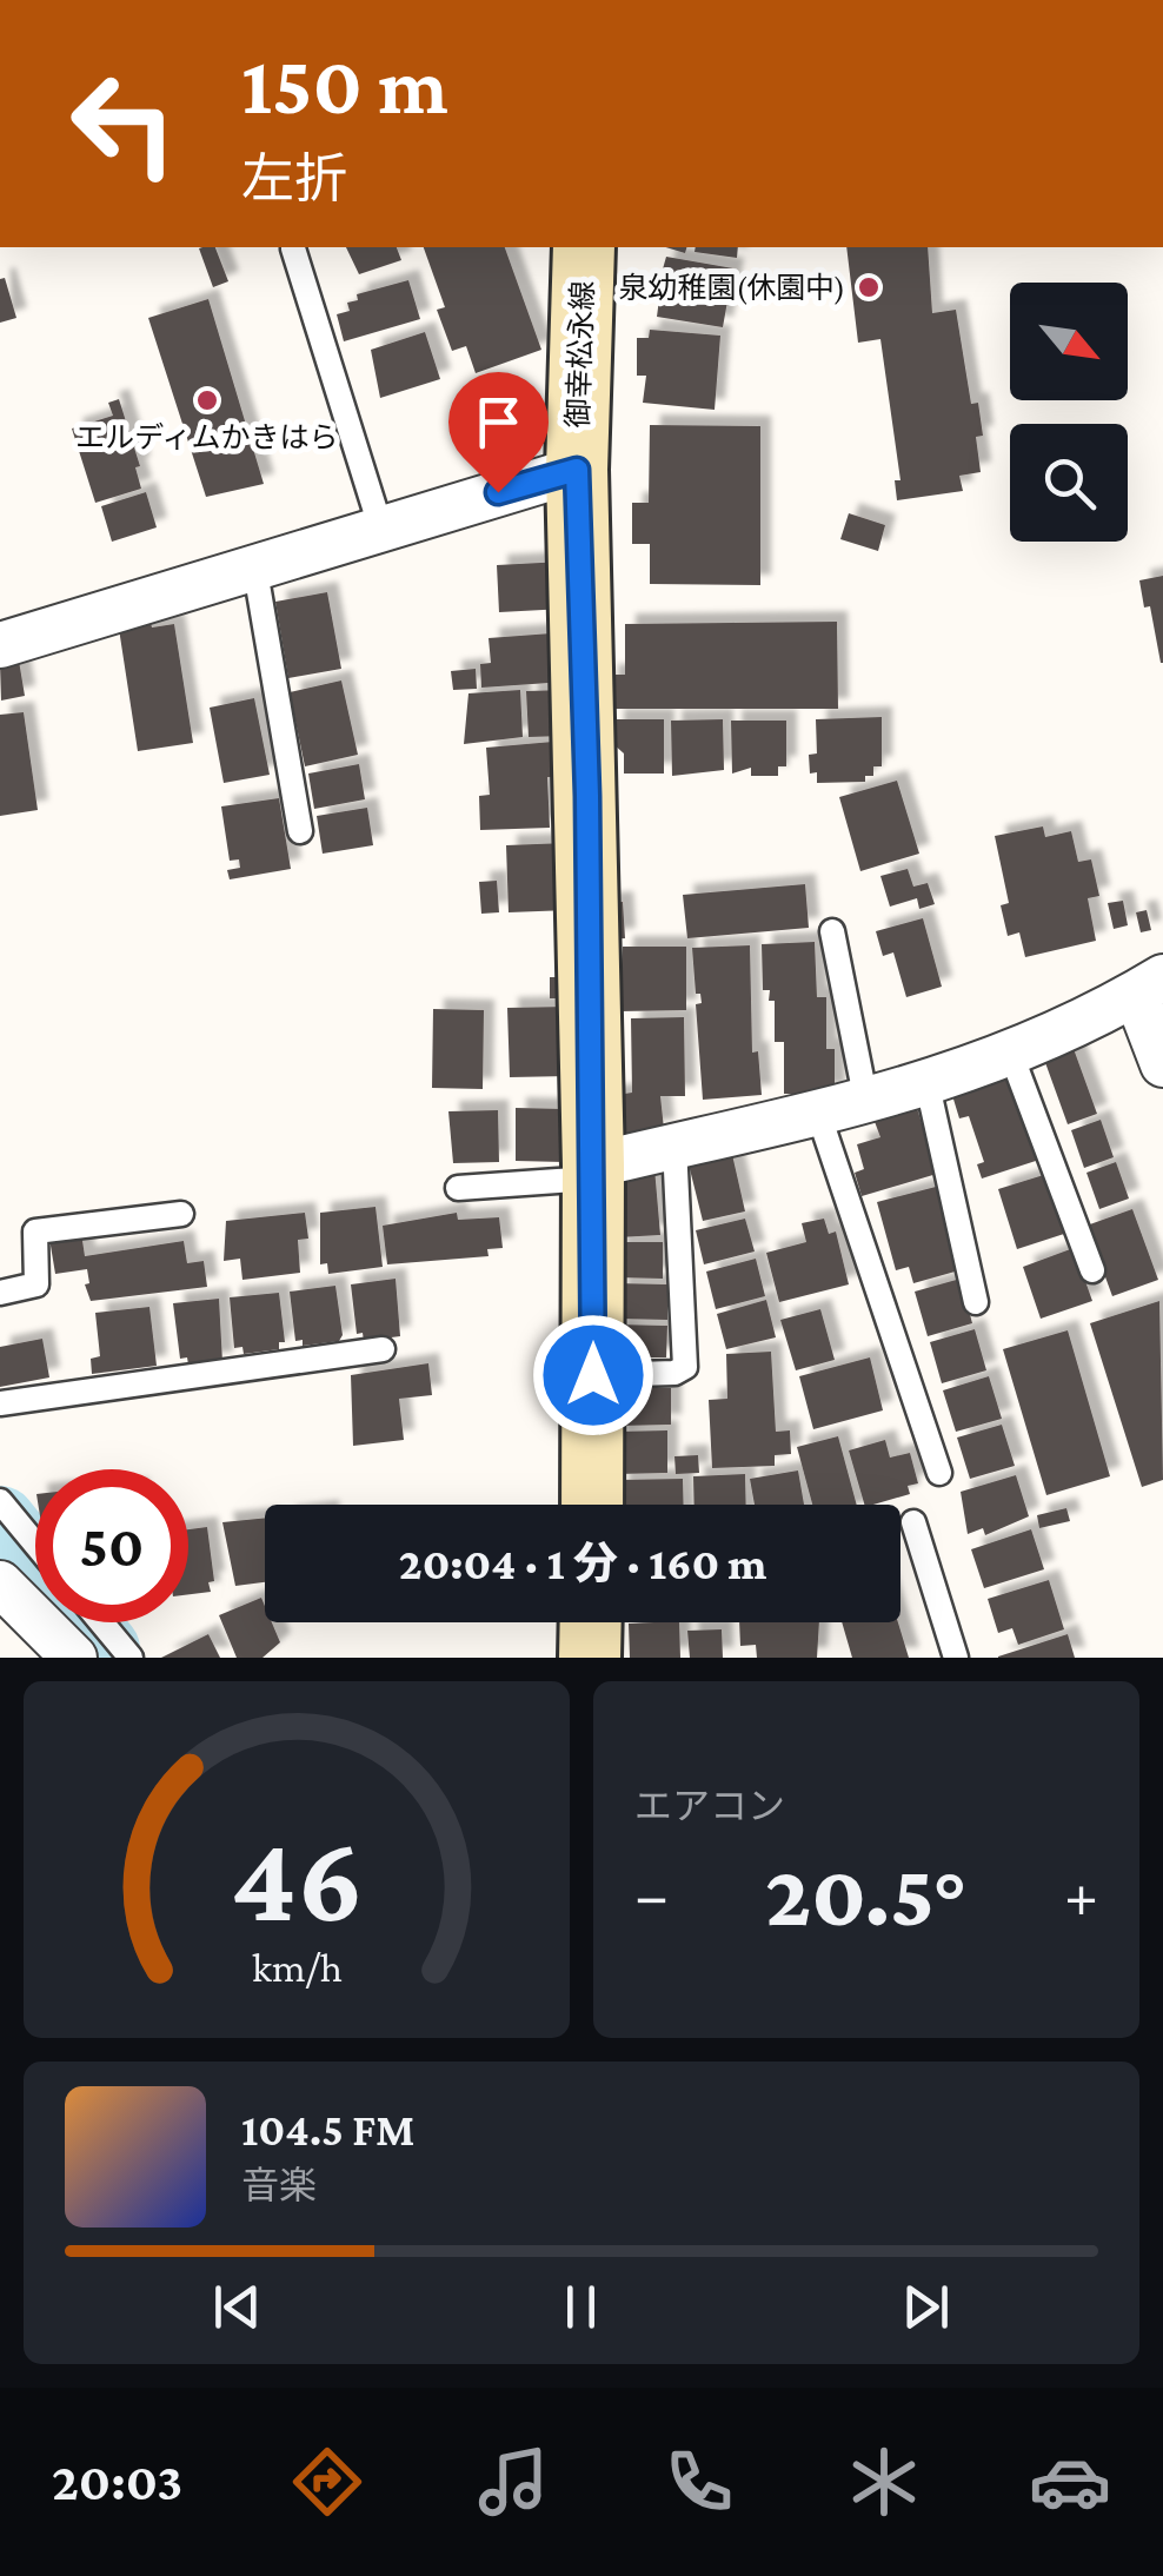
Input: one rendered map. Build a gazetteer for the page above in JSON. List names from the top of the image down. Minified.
{"streets":{"main road":["御幸松永線"]},"places":["泉幼稚園(休園中)","エルディムかきはら"],"north":"bottom right","page":{"turn":["150 m","左折"],"limit":"50","trip":"20:04 · 1 分 · 160 m","tile":"エアコン","heat":["−","20.5°","+"],"song":["104.5 FM","音楽"],"tabs":"20:03","gauge":["46","km/h"]}}
